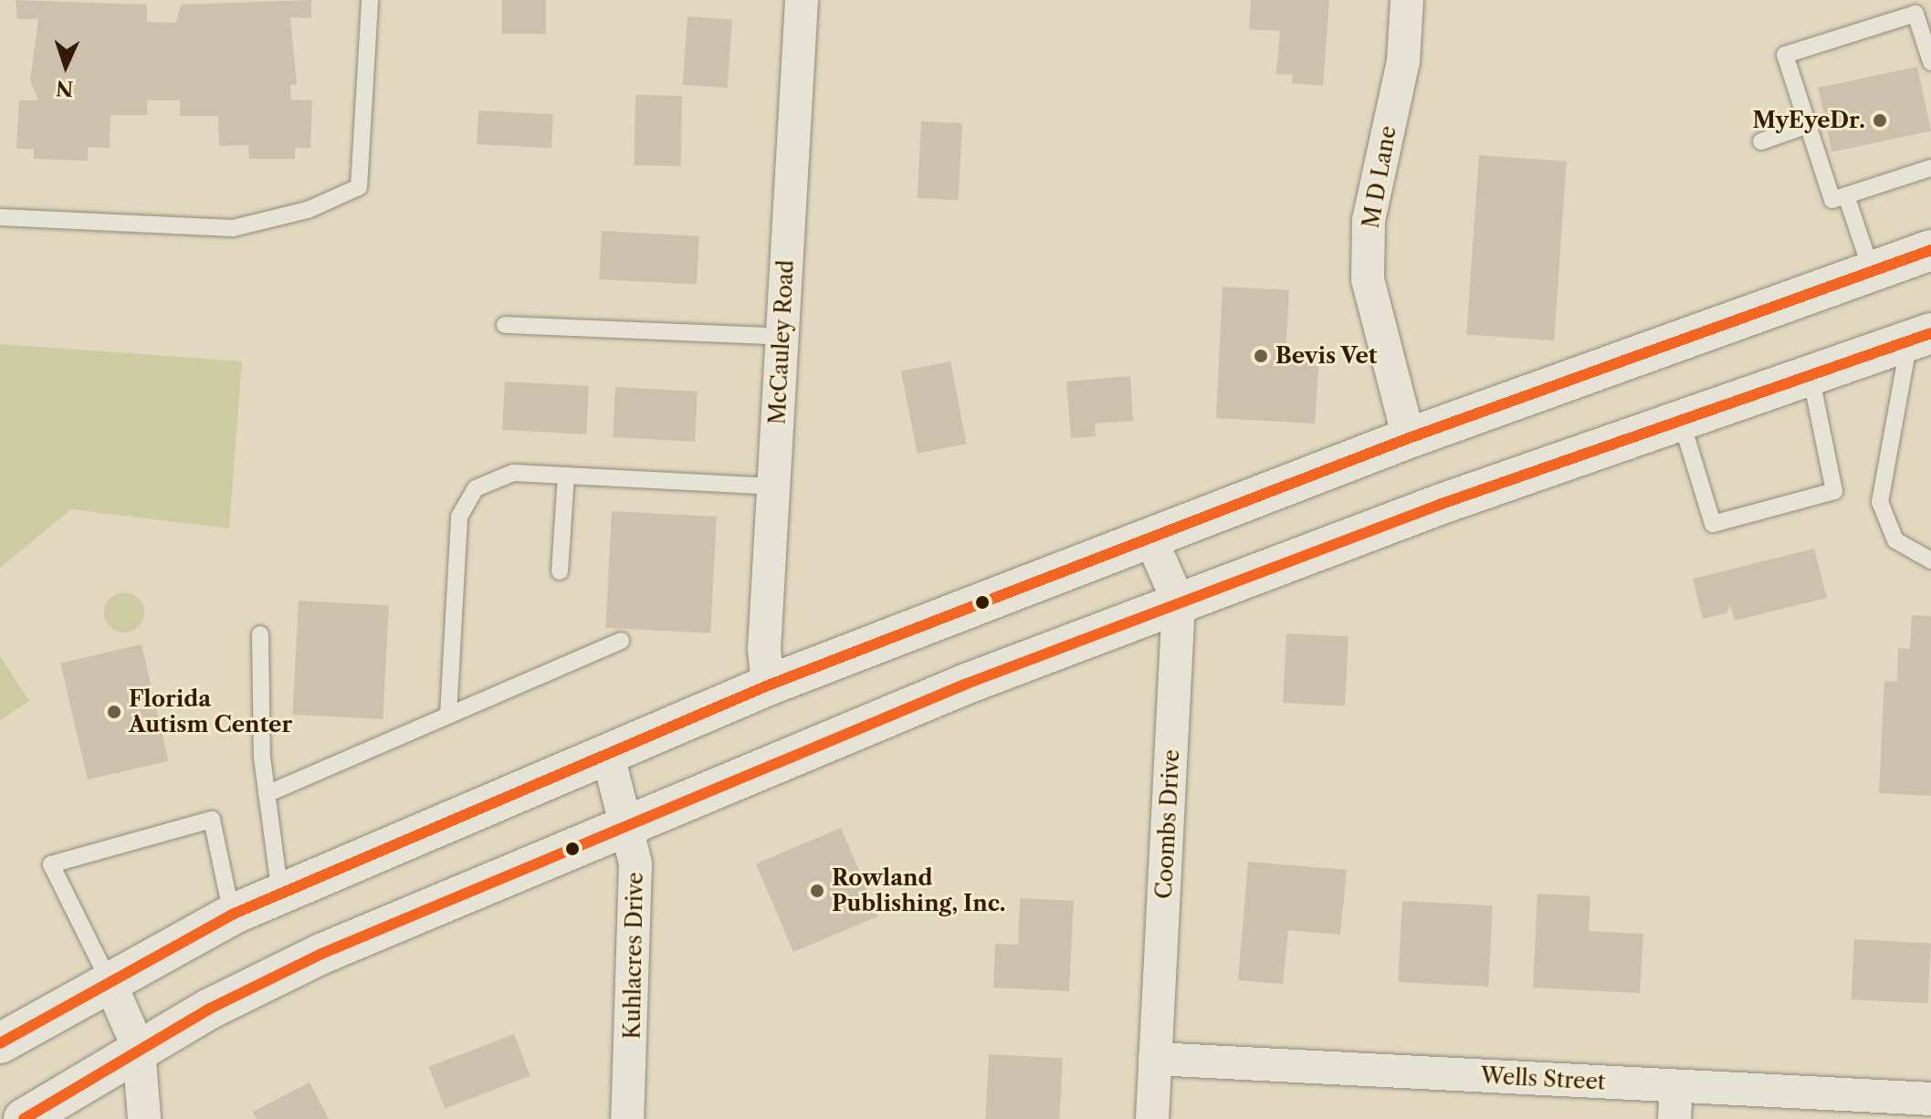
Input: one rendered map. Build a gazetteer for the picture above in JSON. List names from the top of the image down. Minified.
{"streets":{"street":["M D Lane","McCauley Road","Coombs Drive","Kuhlacres Drive","Wells Street"]},"crossings":[["Coombs Drive","Wells Street"]],"places":["MyEyeDr.","Bevis Vet","Florida Autism Center","Rowland Publishing, Inc."],"north":"bottom"}
